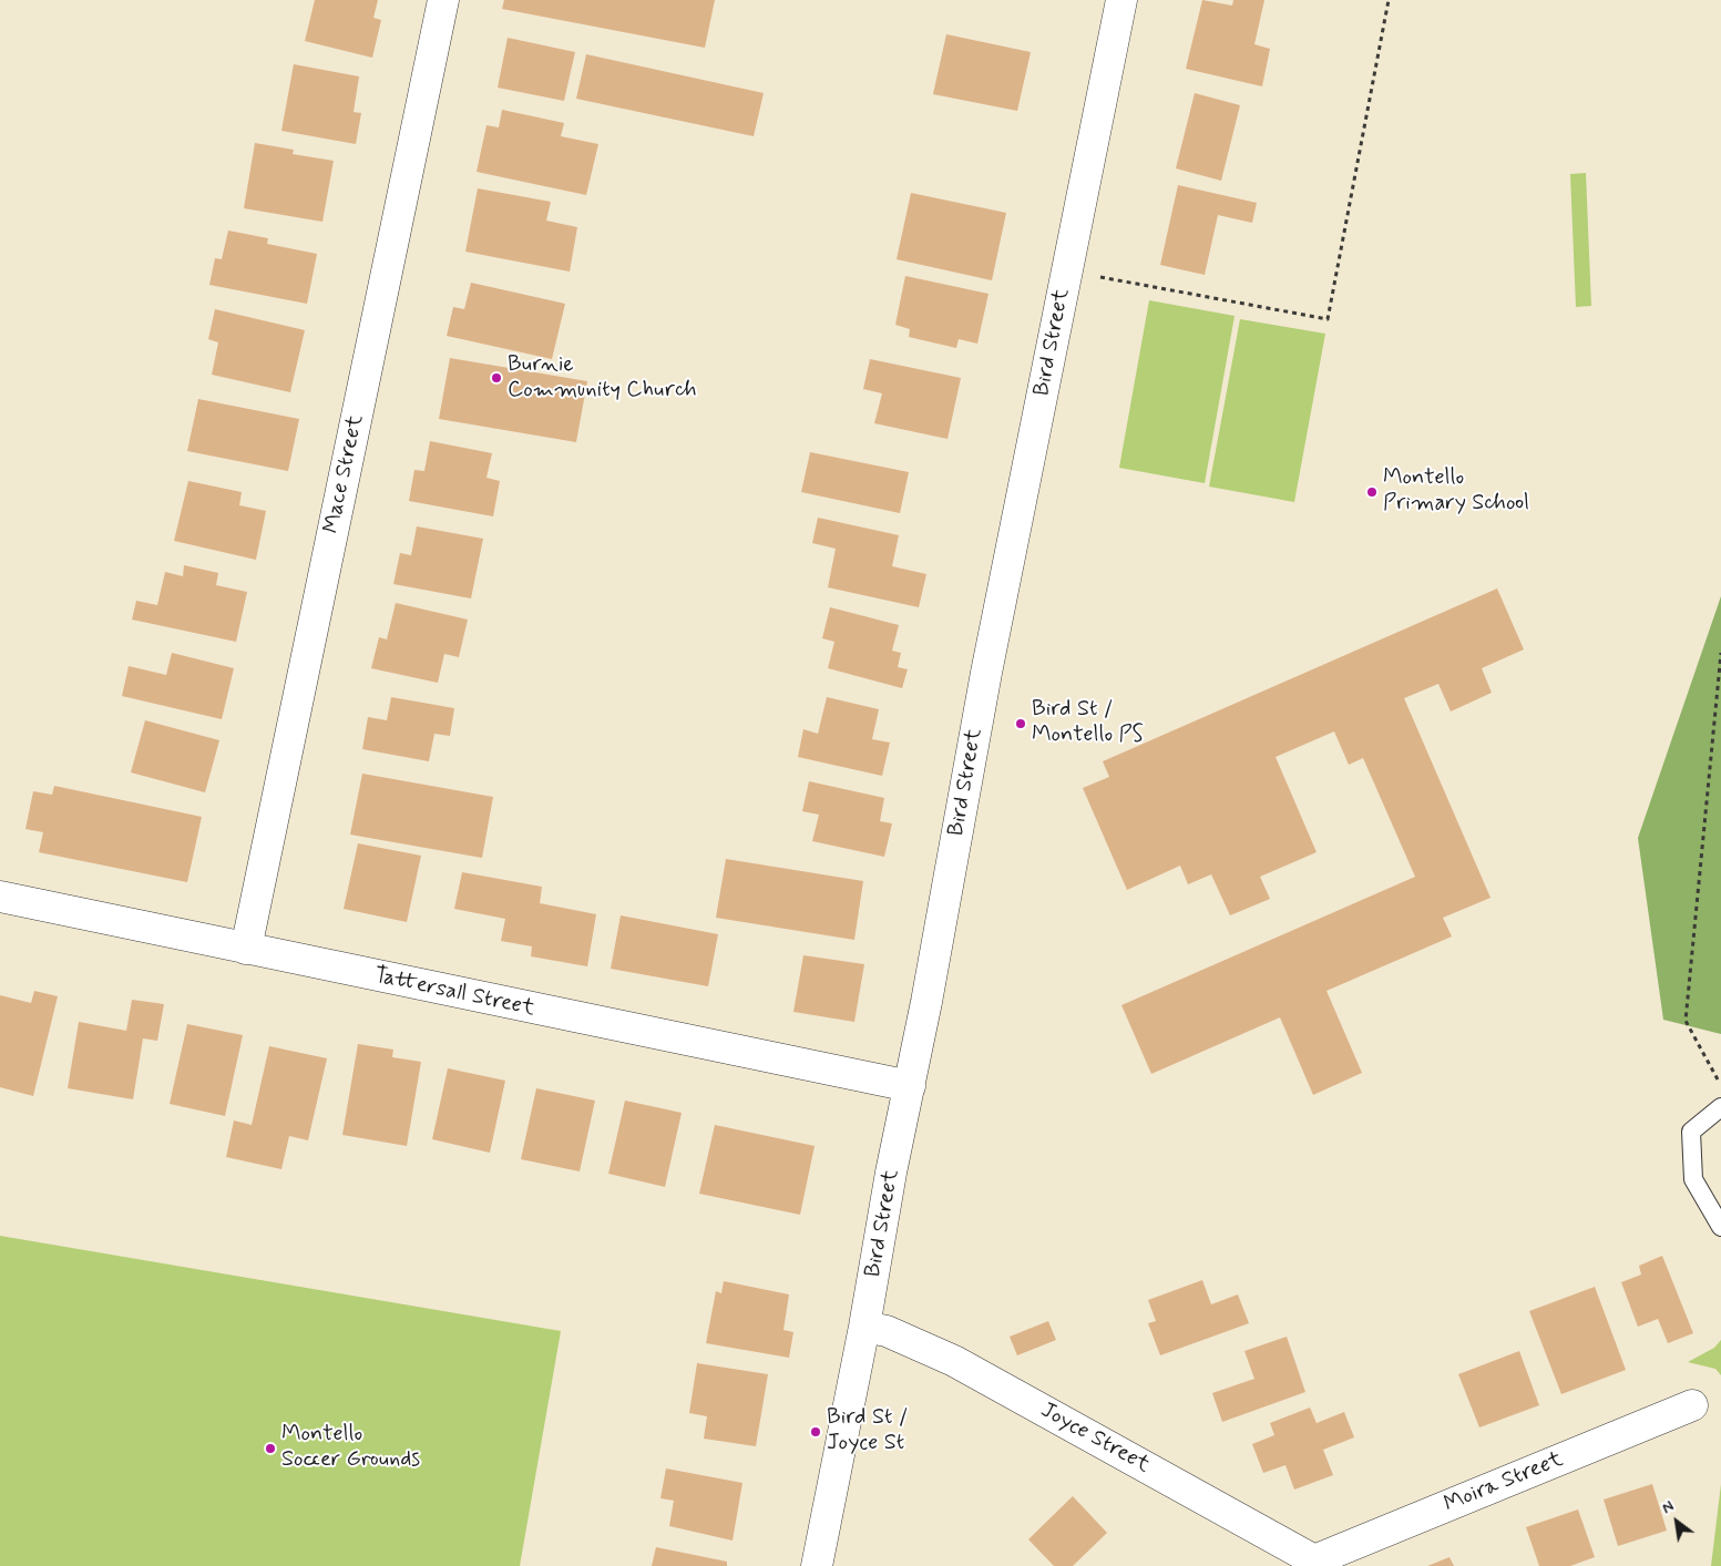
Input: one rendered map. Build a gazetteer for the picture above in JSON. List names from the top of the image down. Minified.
{"streets":{"street":["Bird Street","Mace Street","Tattersall Street","Joyce Street","Moira Street"]},"crossings":[["Bird Street","Tattersall Street"],["Bird Street","Joyce Street"],["Mace Street","Tattersall Street"],["Joyce Street","Moira Street"]],"places":["Burnie Community Church","Montello Primary School","Bird St / Montello PS","Bird St / Joyce St","Montello Soccer Grounds"],"north":"top left"}
